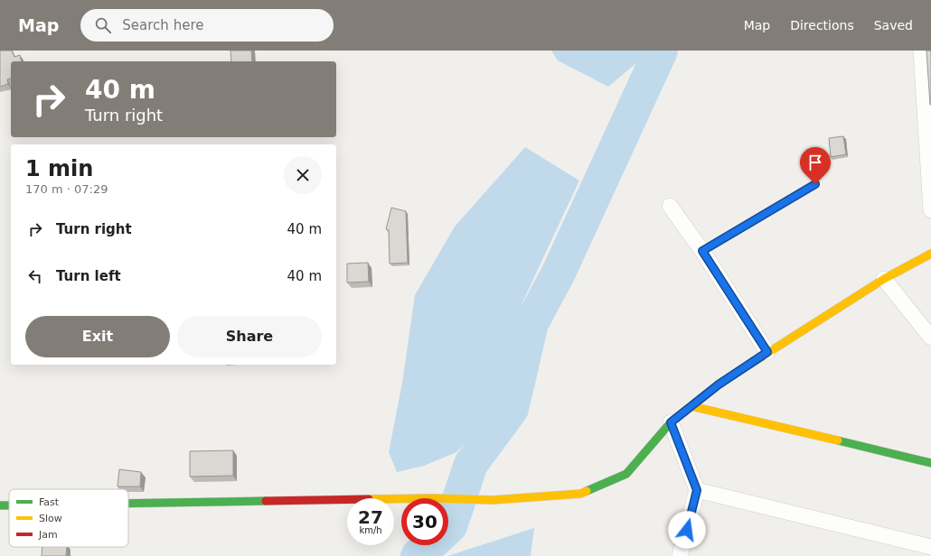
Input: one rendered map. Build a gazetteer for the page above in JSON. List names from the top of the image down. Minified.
{"legend":["Fast","Slow","Jam"],"page":{"header":"Map","search":"Search here","nav":["Map","Directions","Saved"],"turn":["40 m","Turn right"],"heading":["1 min","170 m · 07:29"],"list":[{"name":"Turn right","value":"40 m"},{"name":"Turn left","value":"40 m"}],"buttons":["Exit","Share"],"speed":"27 km/h","limit":"30"}}
